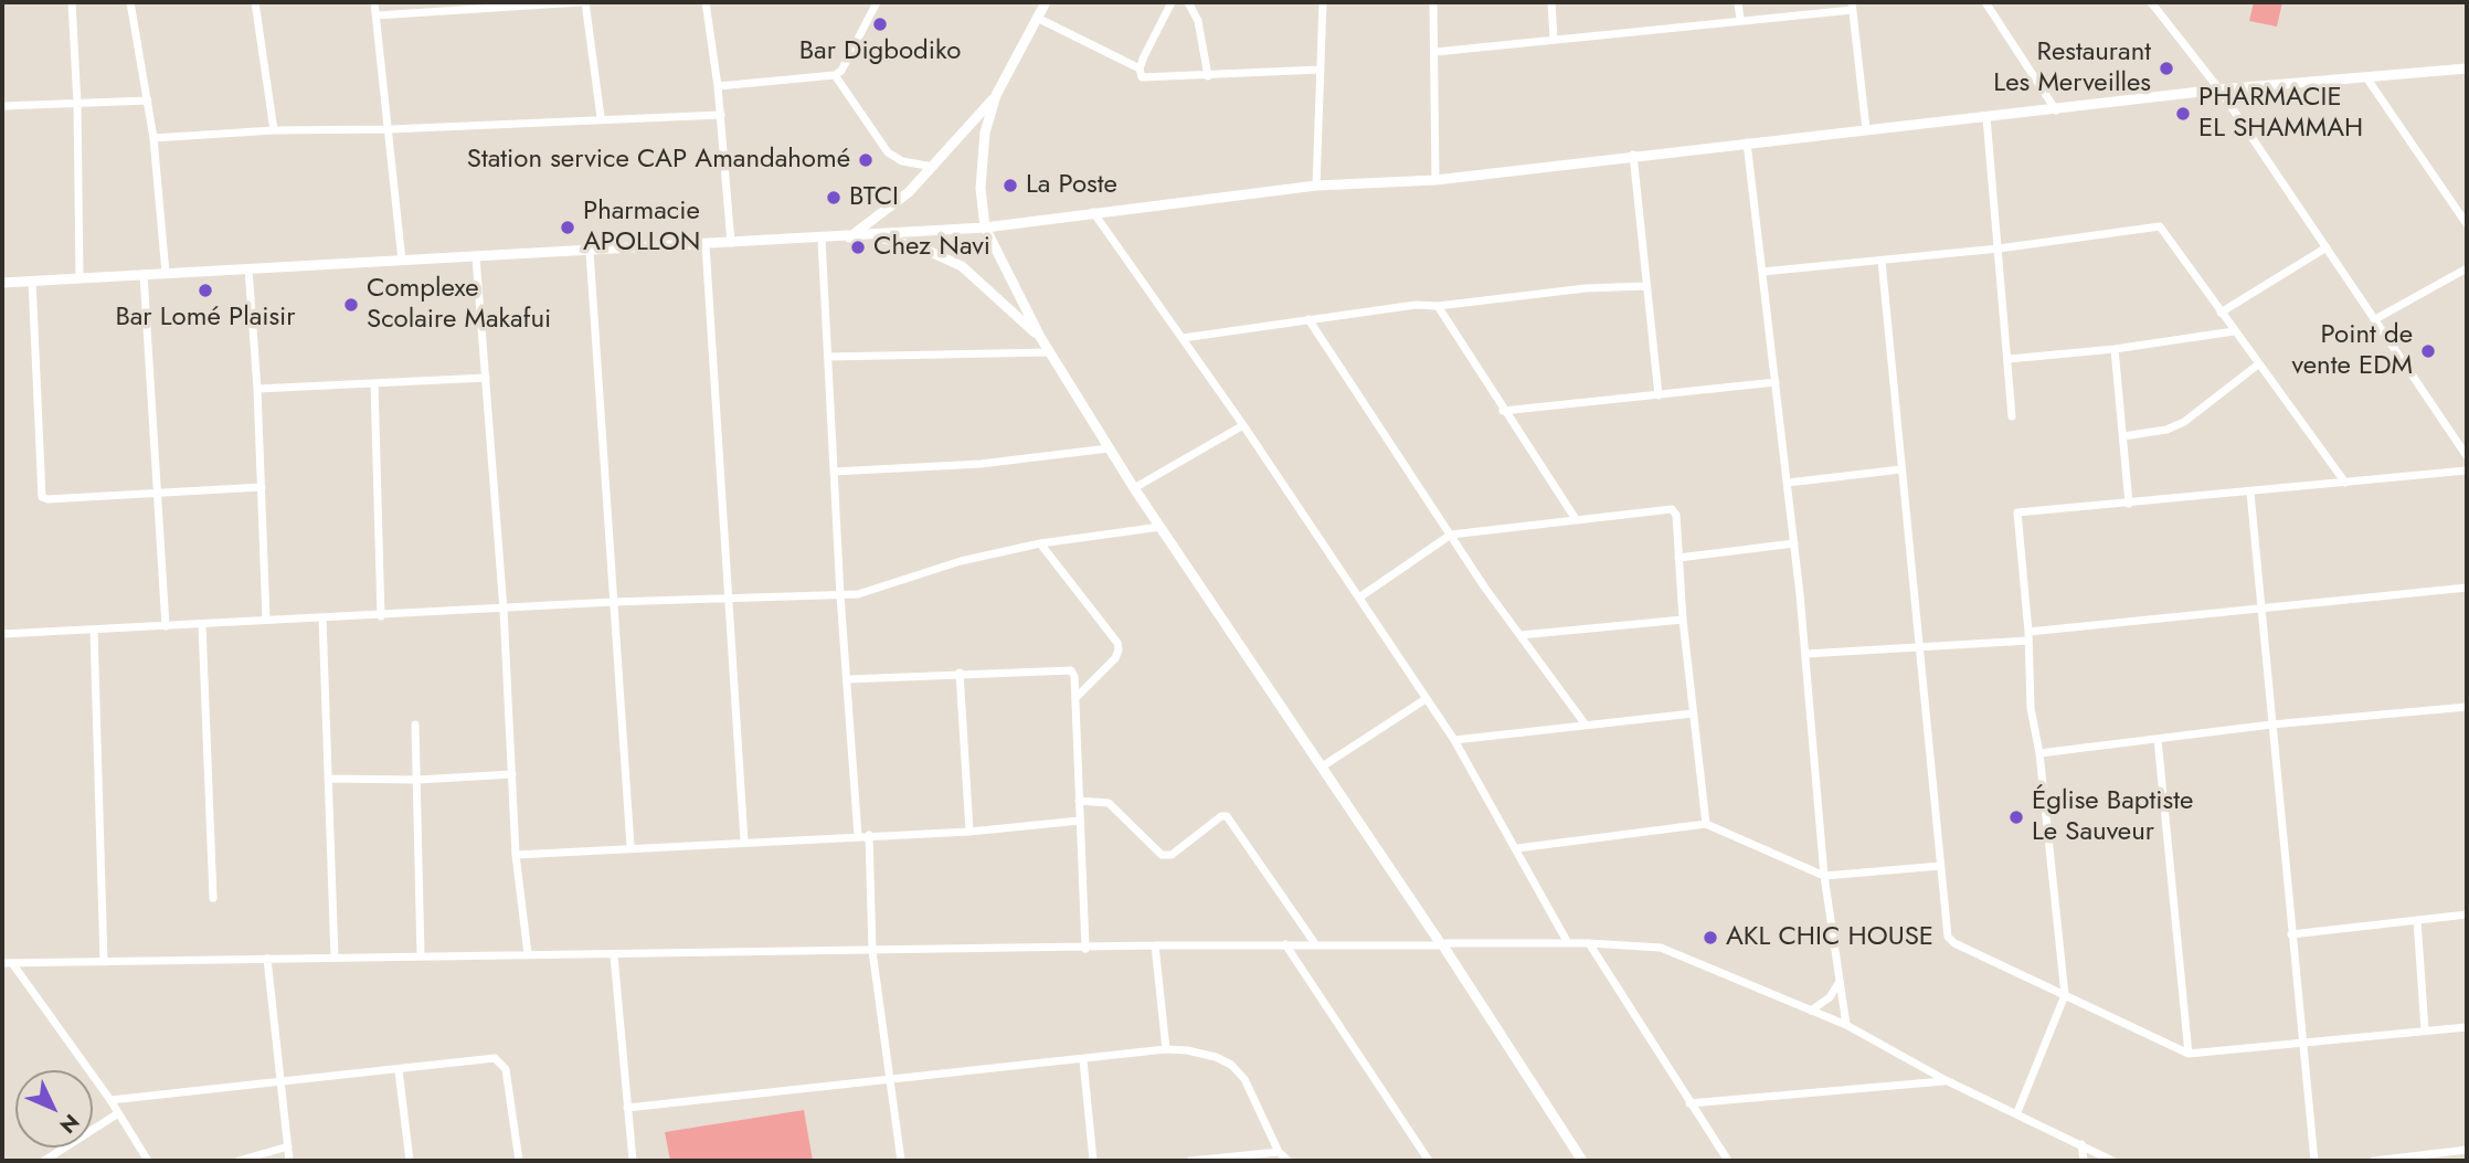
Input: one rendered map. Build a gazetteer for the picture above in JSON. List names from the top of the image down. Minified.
{"places":["Bar Digbodiko","Restaurant Les Merveilles","PHARMACIE EL SHAMMAH","Station service CAP Amandahomé","La Poste","BTCI","Pharmacie APOLLON","Chez Navi","Bar Lomé Plaisir","Complexe Scolaire Makafui","Point de vente EDM","Église Baptiste Le Sauveur","AKL CHIC HOUSE"],"north":"bottom right"}
